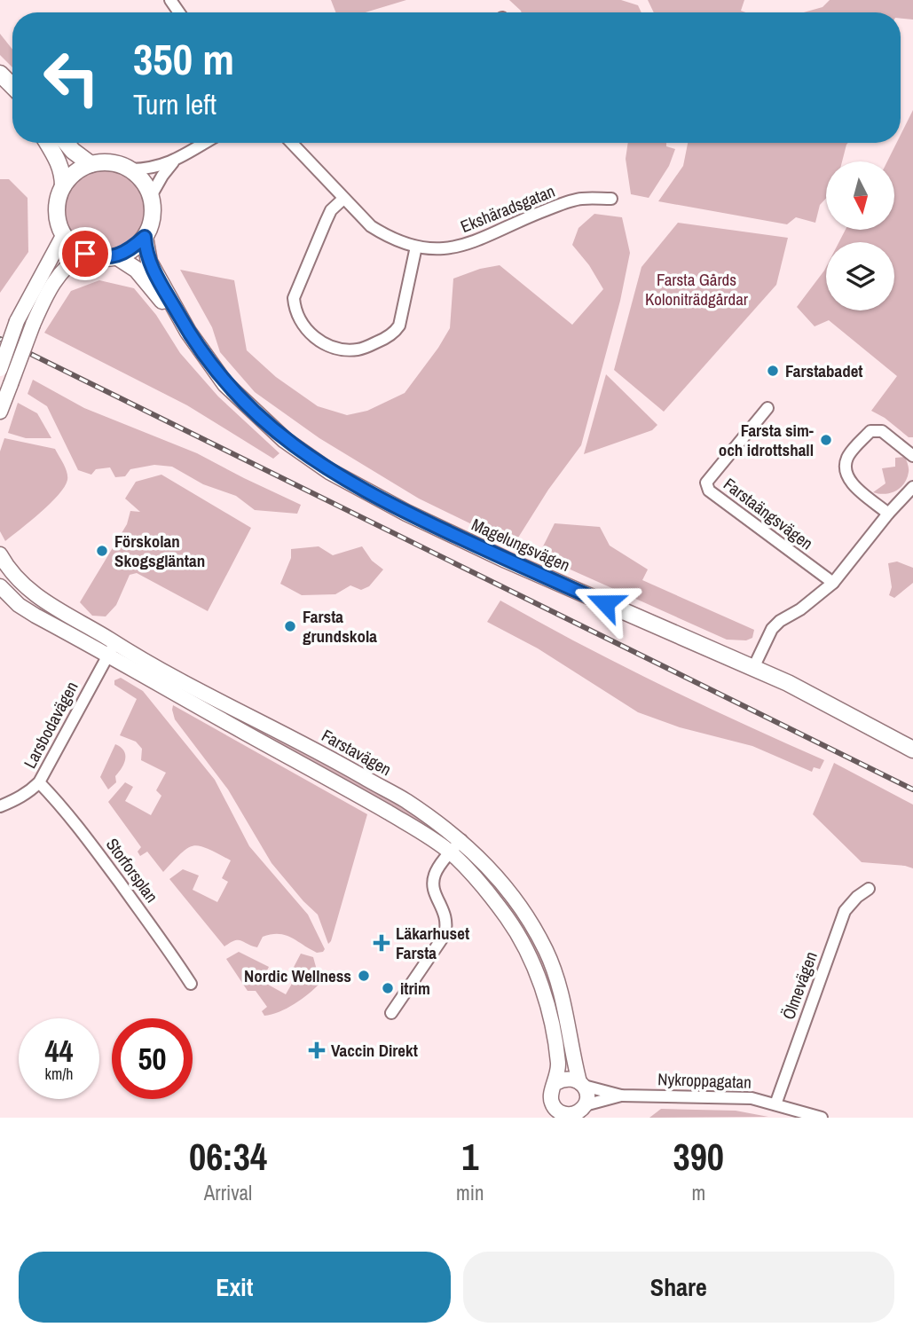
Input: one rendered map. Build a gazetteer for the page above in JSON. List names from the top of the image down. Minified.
{"streets":{"main road":["Magelungsvägen"],"street":["Ekshäradsgatan","Farstaängsvägen","Larsbodavägen","Farstavägen","Storforsplan","Ölmevägen","Nykroppagatan"]},"crossings":[["Larsbodavägen","Farstavägen"],["Larsbodavägen","Storforsplan"],["Farstavägen","Nykroppagatan"],["Ölmevägen","Nykroppagatan"]],"parks":["Farsta Gårds Koloniträdgårdar"],"places":{"other":["Farstabadet","Farsta sim- och idrottshall","Förskolan Skogsgläntan","Farsta grundskola","Nordic Wellness","itrim"],"health":["Läkarhuset Farsta","Vaccin Direkt"]},"north":"bottom","page":{"turn":["350 m","Turn left"],"speed":"44 km/h","limit":"50","eta":["06:34","Arrival","1","min","390","m"],"buttons":["Exit","Share"]}}
